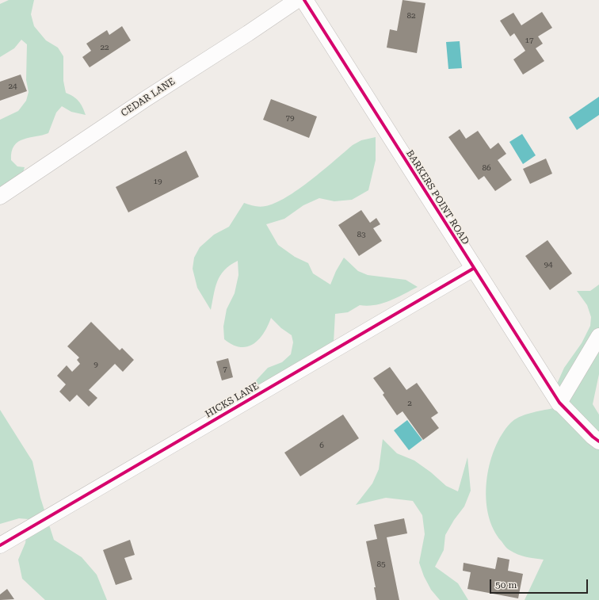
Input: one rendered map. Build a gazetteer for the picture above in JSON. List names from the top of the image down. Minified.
{"streets":{"street":["CEDAR LANE","BARKERS POINT ROAD","HICKS LANE"]},"crossings":[["BARKERS POINT ROAD","HICKS LANE"]],"house_numbers":["82","17","22","24","79","86","19","83","94","9","7","2","6","85"],"scale_bar":"50 m"}
